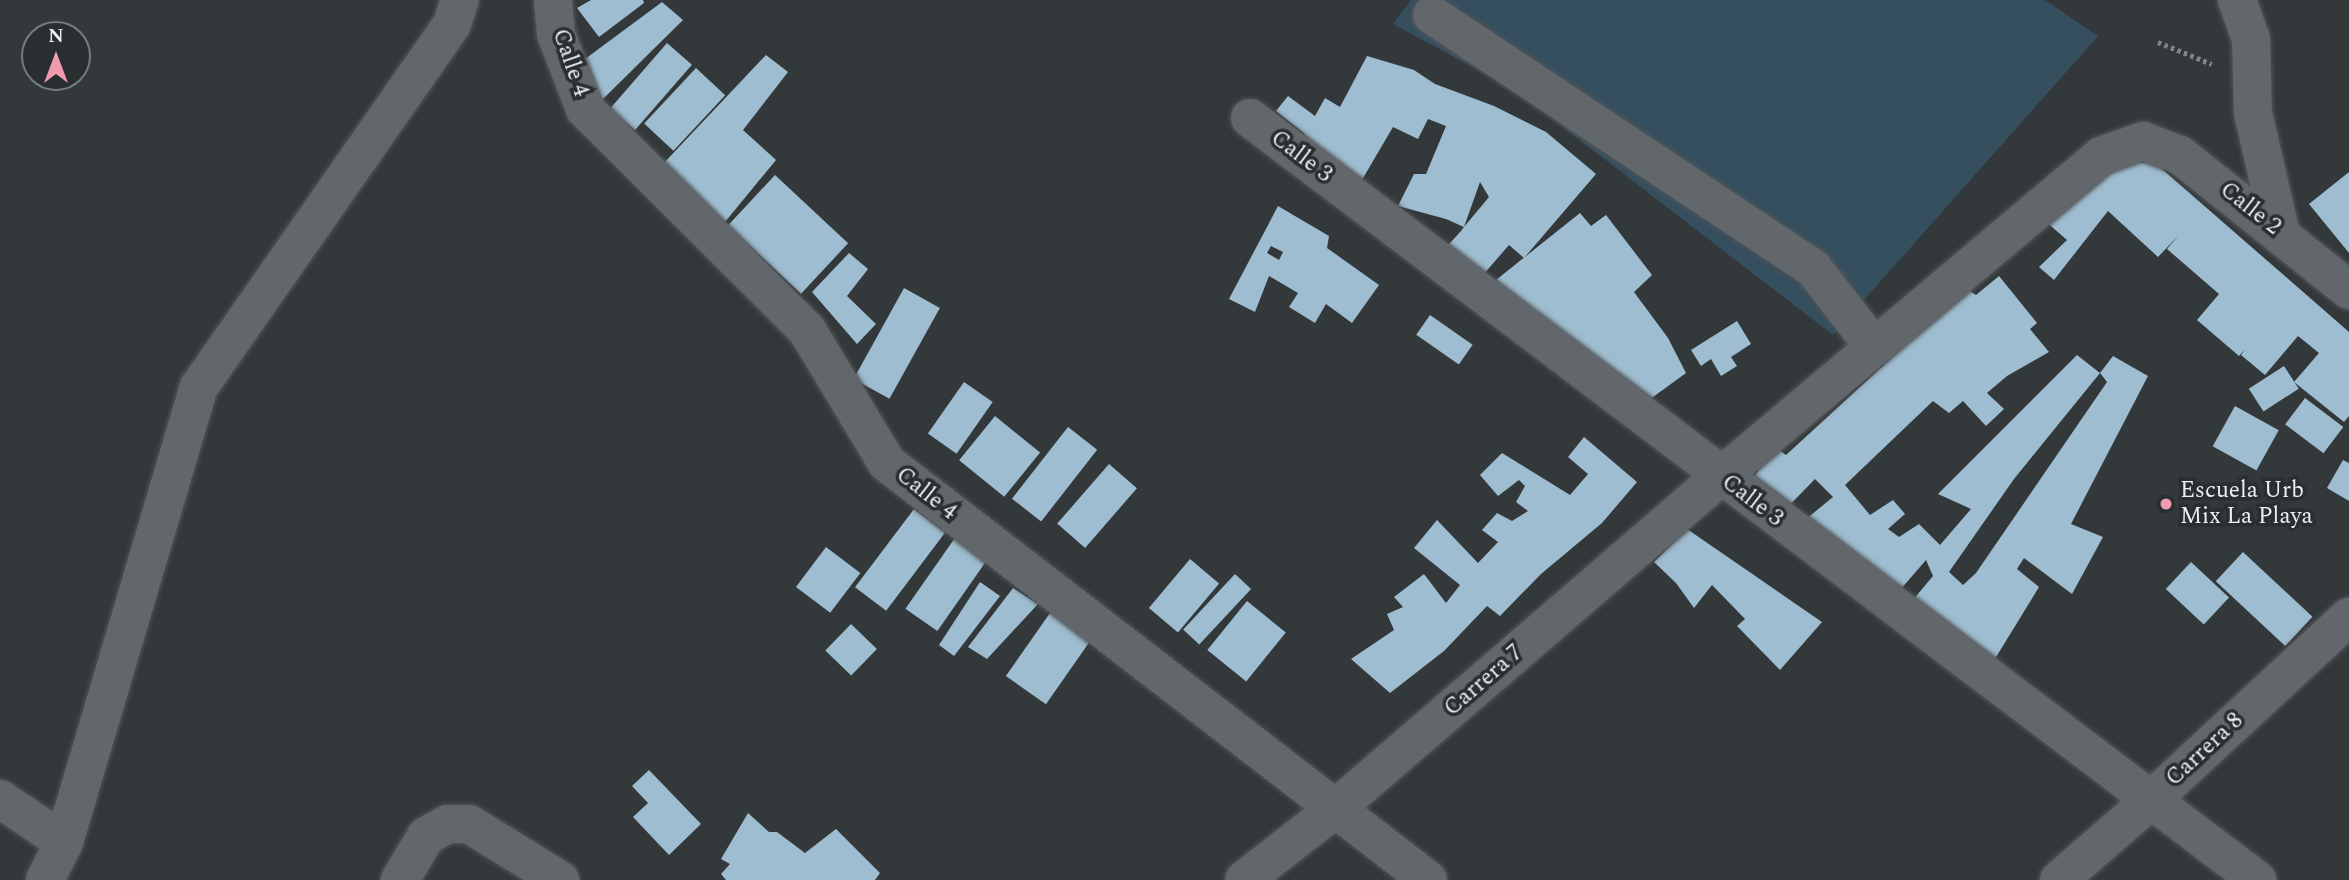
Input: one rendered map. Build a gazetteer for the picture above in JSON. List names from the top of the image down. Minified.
{"streets":{"street":["Calle 4","Calle 3","Calle 2","Carrera 7","Carrera 8"]},"crossings":[["Calle 4","Carrera 7"],["Calle 3","Carrera 7"],["Calle 3","Carrera 8"],["Calle 2","Carrera 7"]],"places":["Escuela Urb Mix La Playa"],"north":"top"}
